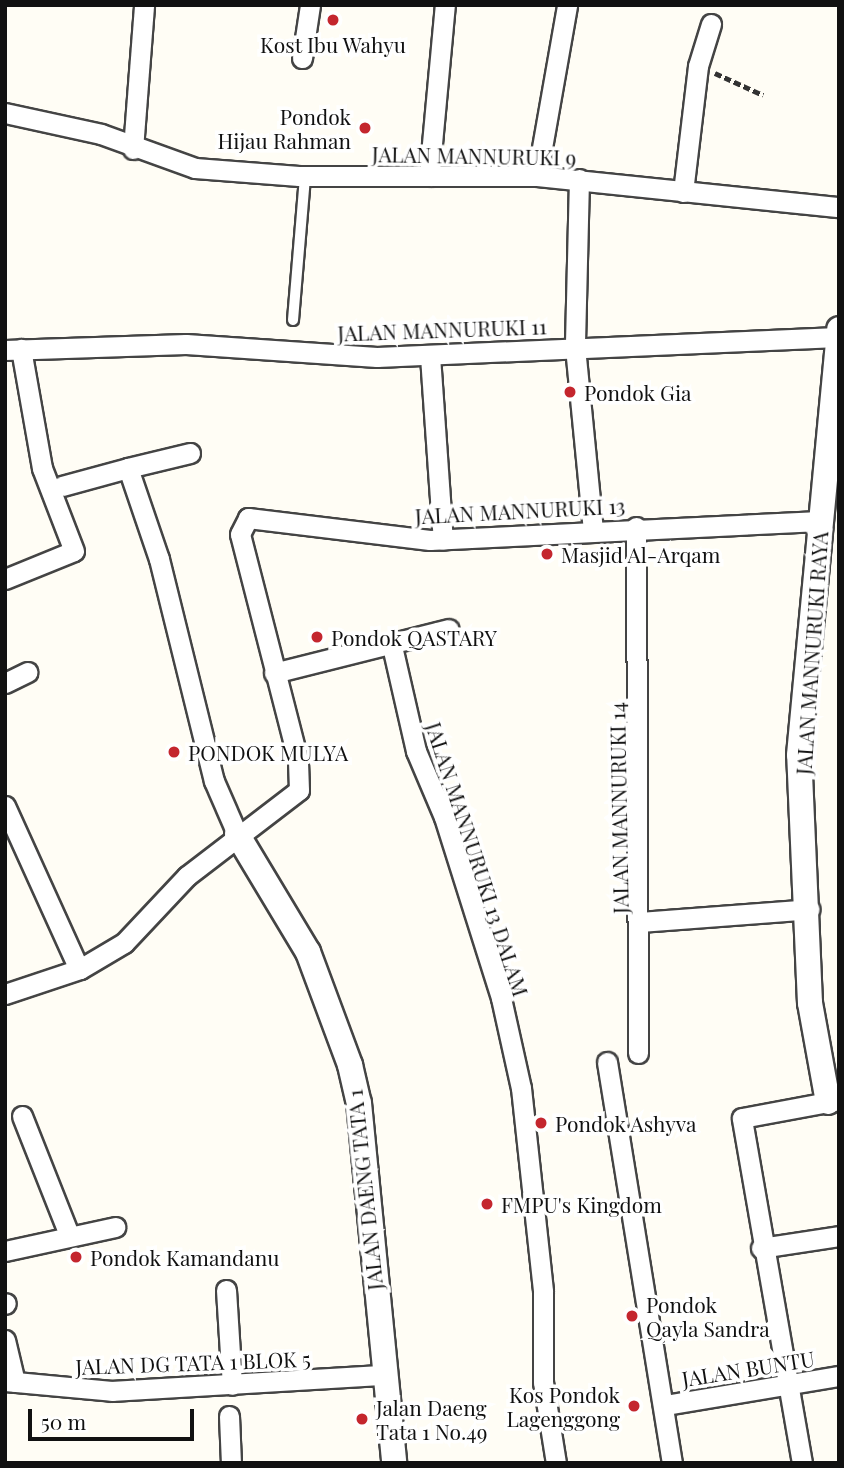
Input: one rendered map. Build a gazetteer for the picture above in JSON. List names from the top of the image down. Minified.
{"streets":{"street":["JALAN MANNURUKI 9","JALAN MANNURUKI 11","JALAN MANNURUKI 13","JALAN MANNURUKI RAYA","JALAN MANNURUKI 14","JALAN MANNURUKI 13 DALAM","JALAN DAENG TATA 1","JALAN DG TATA 1 BLOK 5","JALAN BUNTU"]},"crossings":[["JALAN MANNURUKI 11","JALAN MANNURUKI RAYA"],["JALAN MANNURUKI 13","JALAN MANNURUKI RAYA"],["JALAN MANNURUKI 13","JALAN MANNURUKI 14"],["JALAN MANNURUKI 13","JALAN DAENG TATA 1"],["JALAN MANNURUKI RAYA","JALAN MANNURUKI 14"],["JALAN DAENG TATA 1","JALAN DG TATA 1 BLOK 5"]],"places":["Kost Ibu Wahyu","Pondok Hijau Rahman","Pondok Gia","Masjid Al-Arqam","Pondok QASTARY","PONDOK MULYA","Pondok Ashyva","FMPU's Kingdom","Pondok Kamandanu","Pondok Qayla Sandra","Kos Pondok Lagenggong","Jalan Daeng Tata 1 No.49"],"scale_bar":"50 m"}
